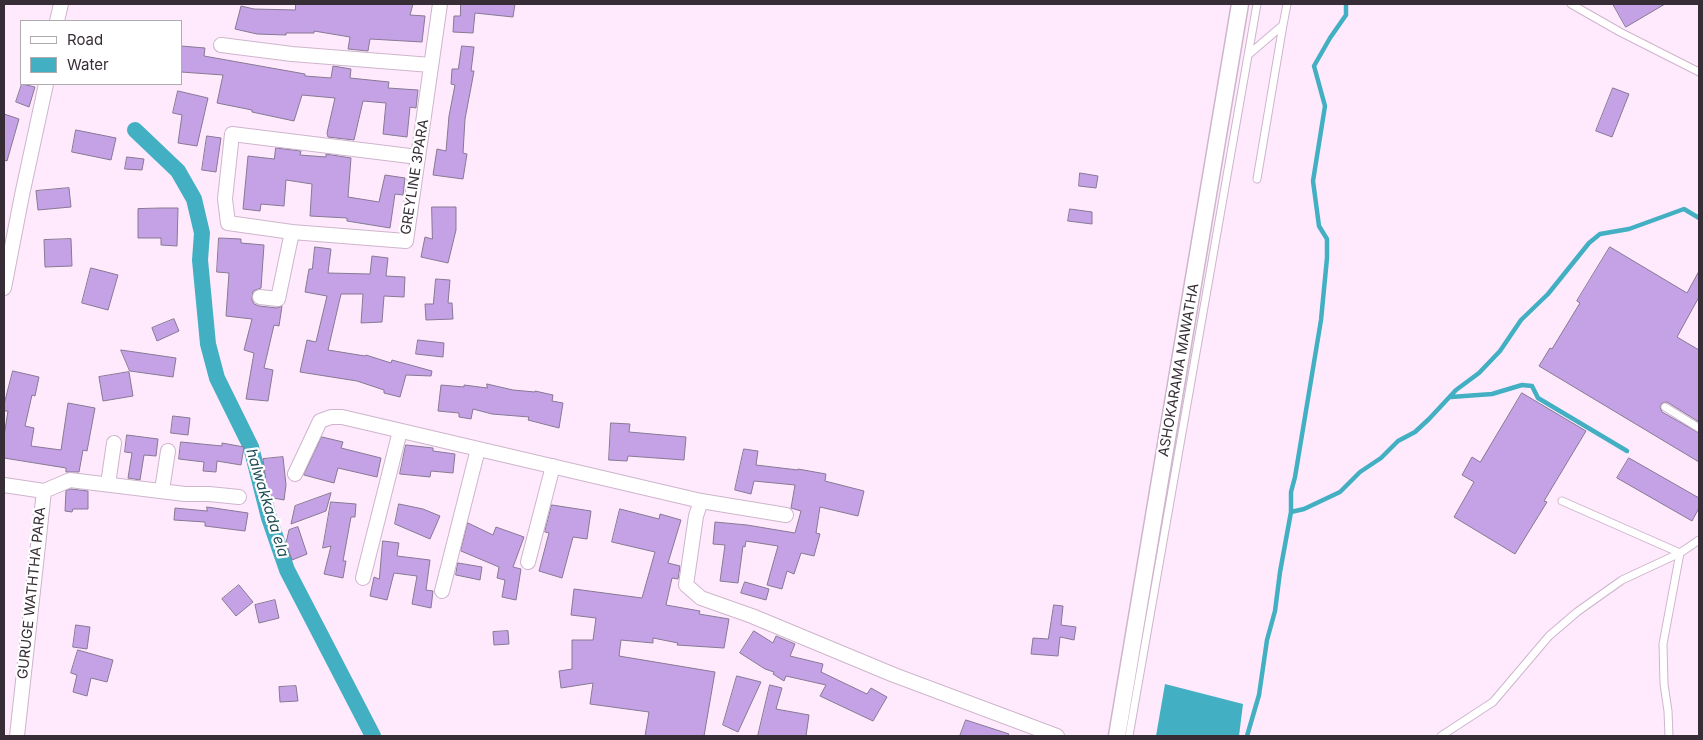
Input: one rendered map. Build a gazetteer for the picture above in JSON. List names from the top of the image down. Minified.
{"streets":{"street":["GREYLINE 3PARA","ASHOKARAMA MAWATHA","GURUGE WATHTHA PARA"]},"water":["halwakkada ela"],"legend":["Road","Water"]}
